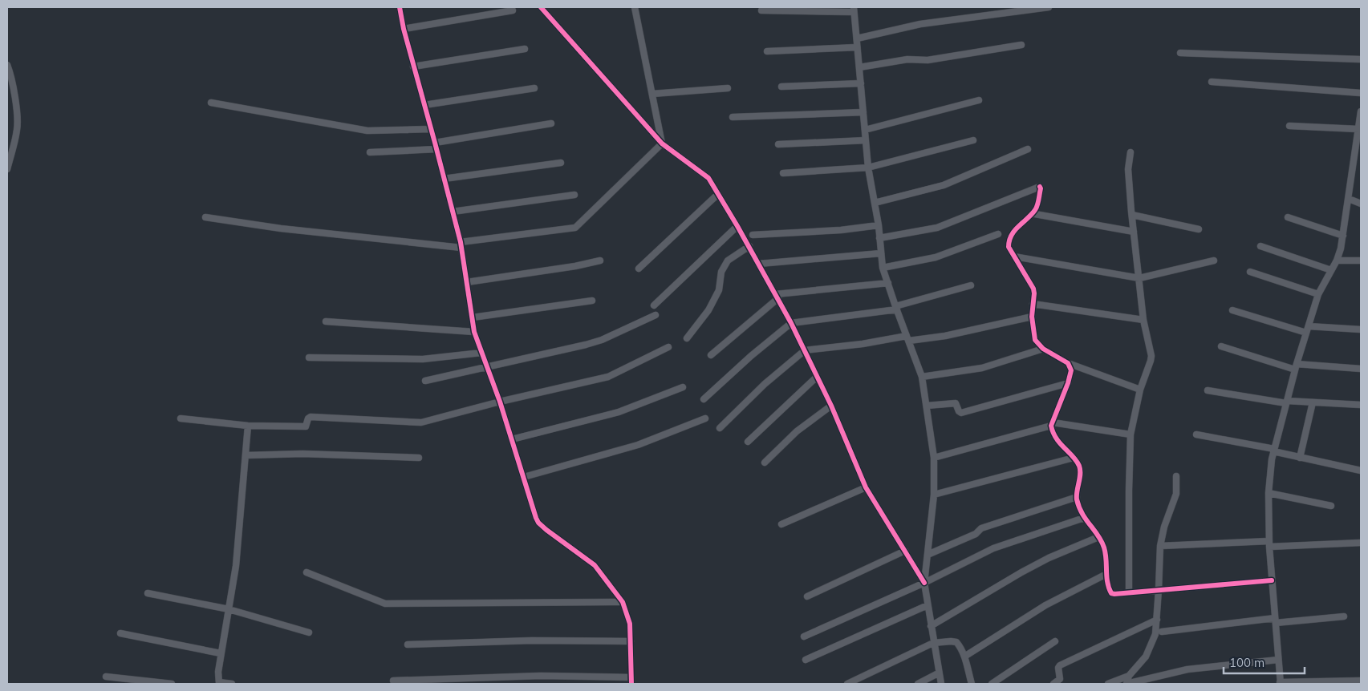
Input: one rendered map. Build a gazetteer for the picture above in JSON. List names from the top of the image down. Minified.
{"scale_bar":"100 m"}
